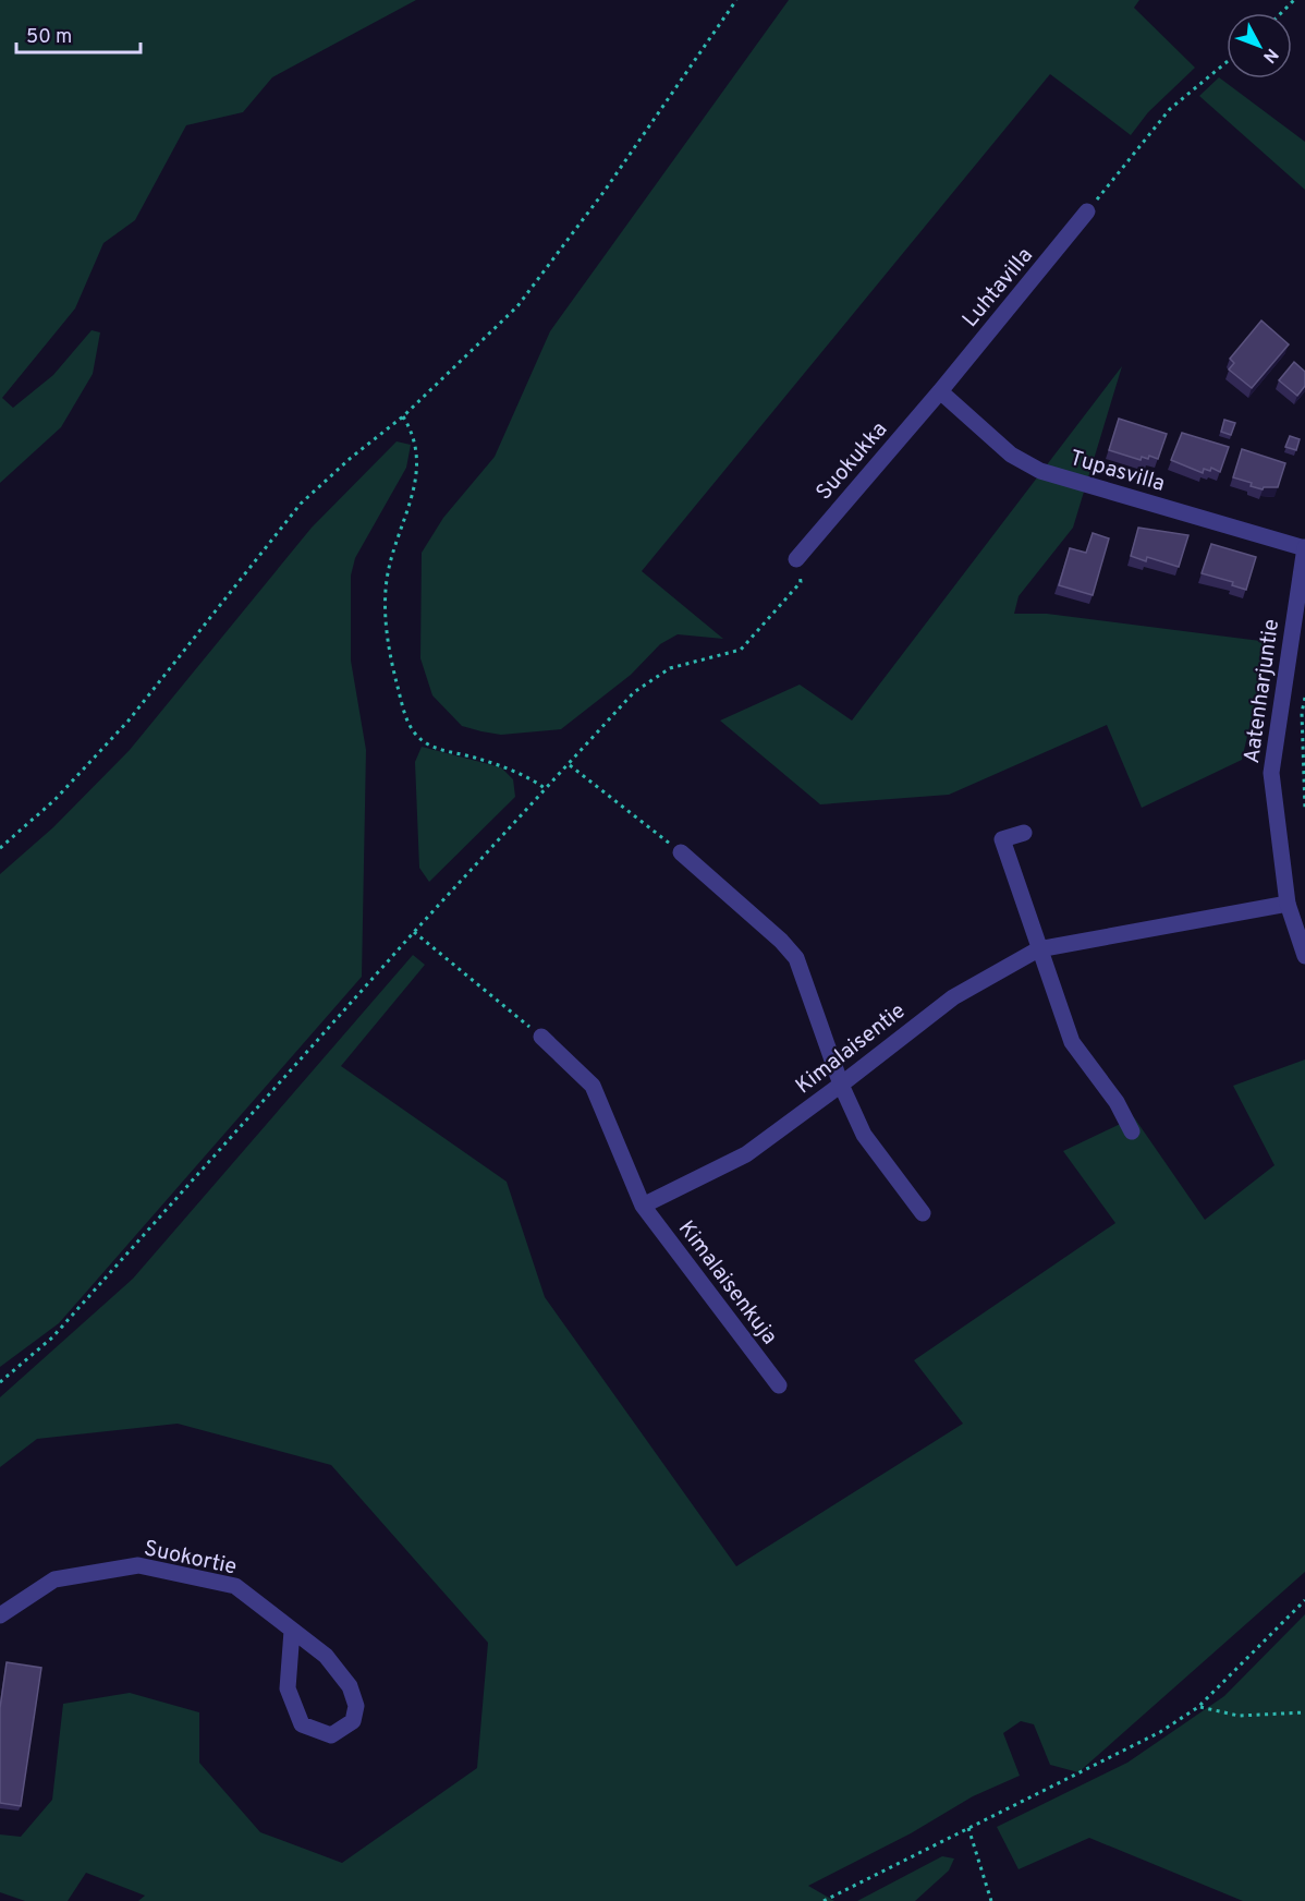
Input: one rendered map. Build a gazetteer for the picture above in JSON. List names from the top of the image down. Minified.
{"streets":{"street":["Luhtavilla","Suokukka","Tupasvilla","Aatenharjuntie","Kimalaisentie","Kimalaisenkuja","Suokortie"]},"crossings":[["Luhtavilla","Suokukka"],["Luhtavilla","Tupasvilla"],["Suokukka","Tupasvilla"],["Tupasvilla","Aatenharjuntie"],["Aatenharjuntie","Kimalaisentie"],["Kimalaisentie","Kimalaisenkuja"]],"scale_bar":"50 m","north":"bottom right"}
